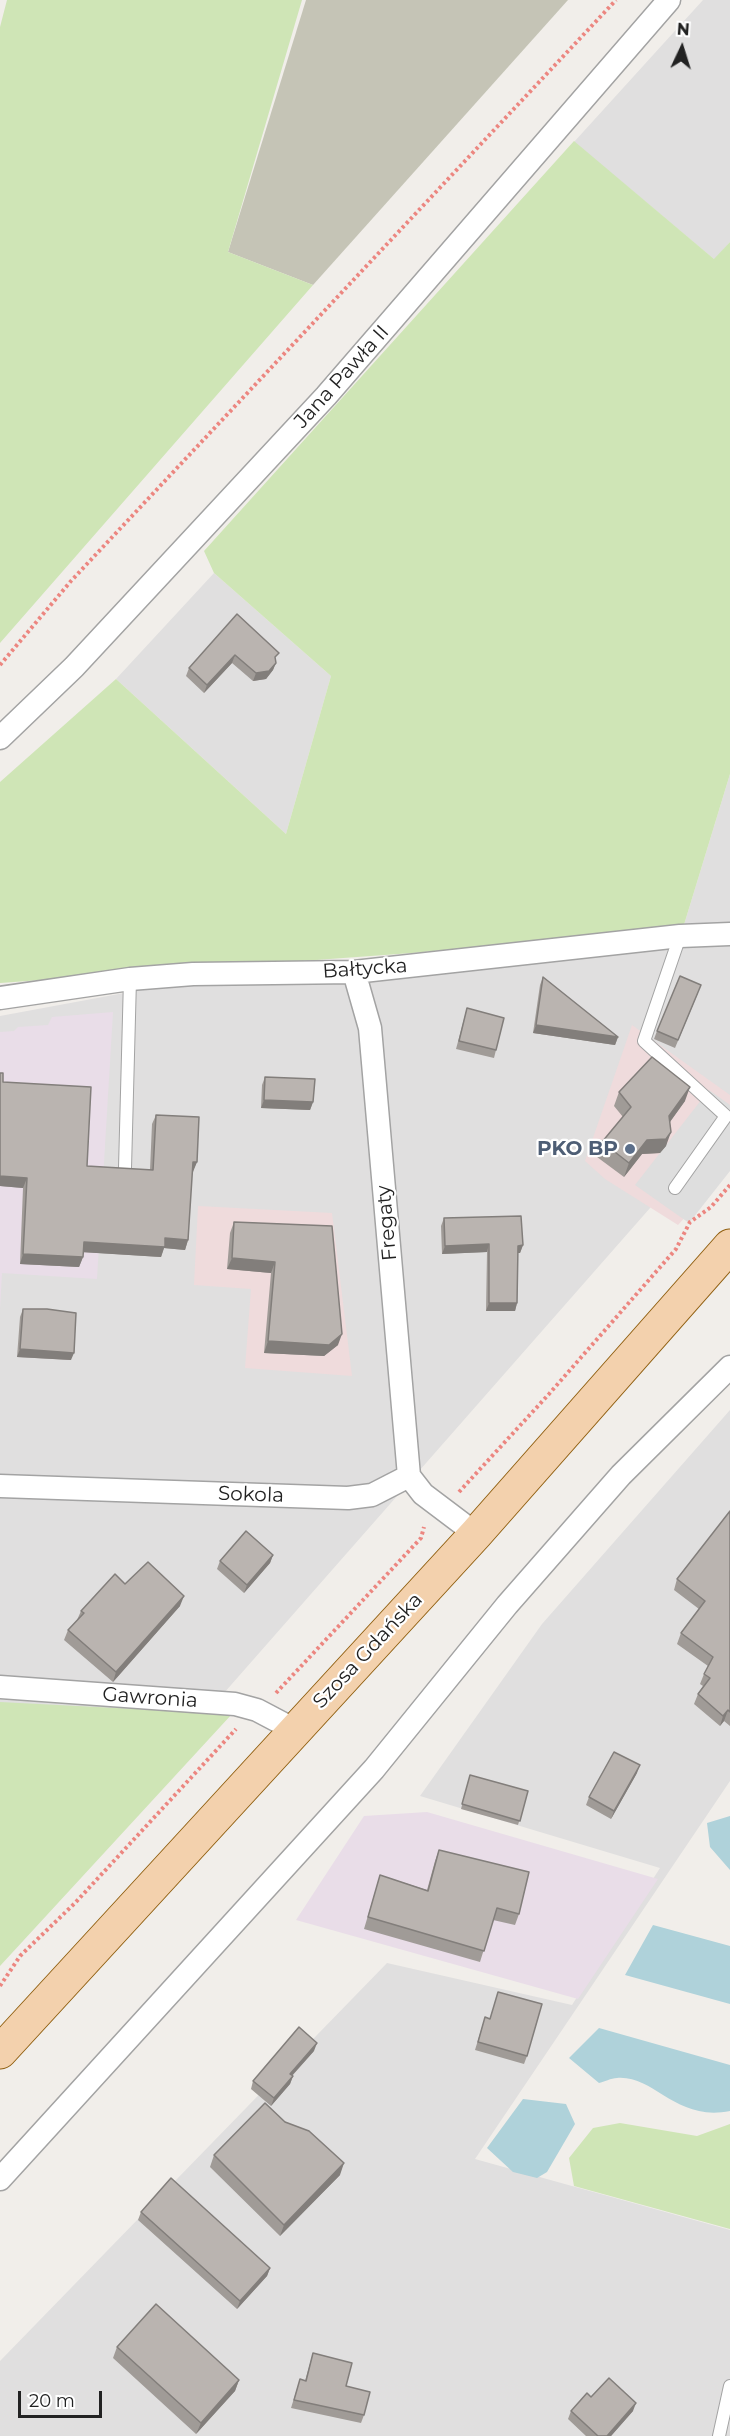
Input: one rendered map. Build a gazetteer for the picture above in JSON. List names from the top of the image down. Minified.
{"streets":{"main road":["Szosa Gdańska"],"street":["Jana Pawła II","Bałtycka","Fregaty","Sokola","Gawronia"]},"crossings":[["Bałtycka","Fregaty"],["Fregaty","Sokola"],["Szosa Gdańska","Gawronia"]],"places":["PKO BP"],"scale_bar":"20 m","north":"top"}
